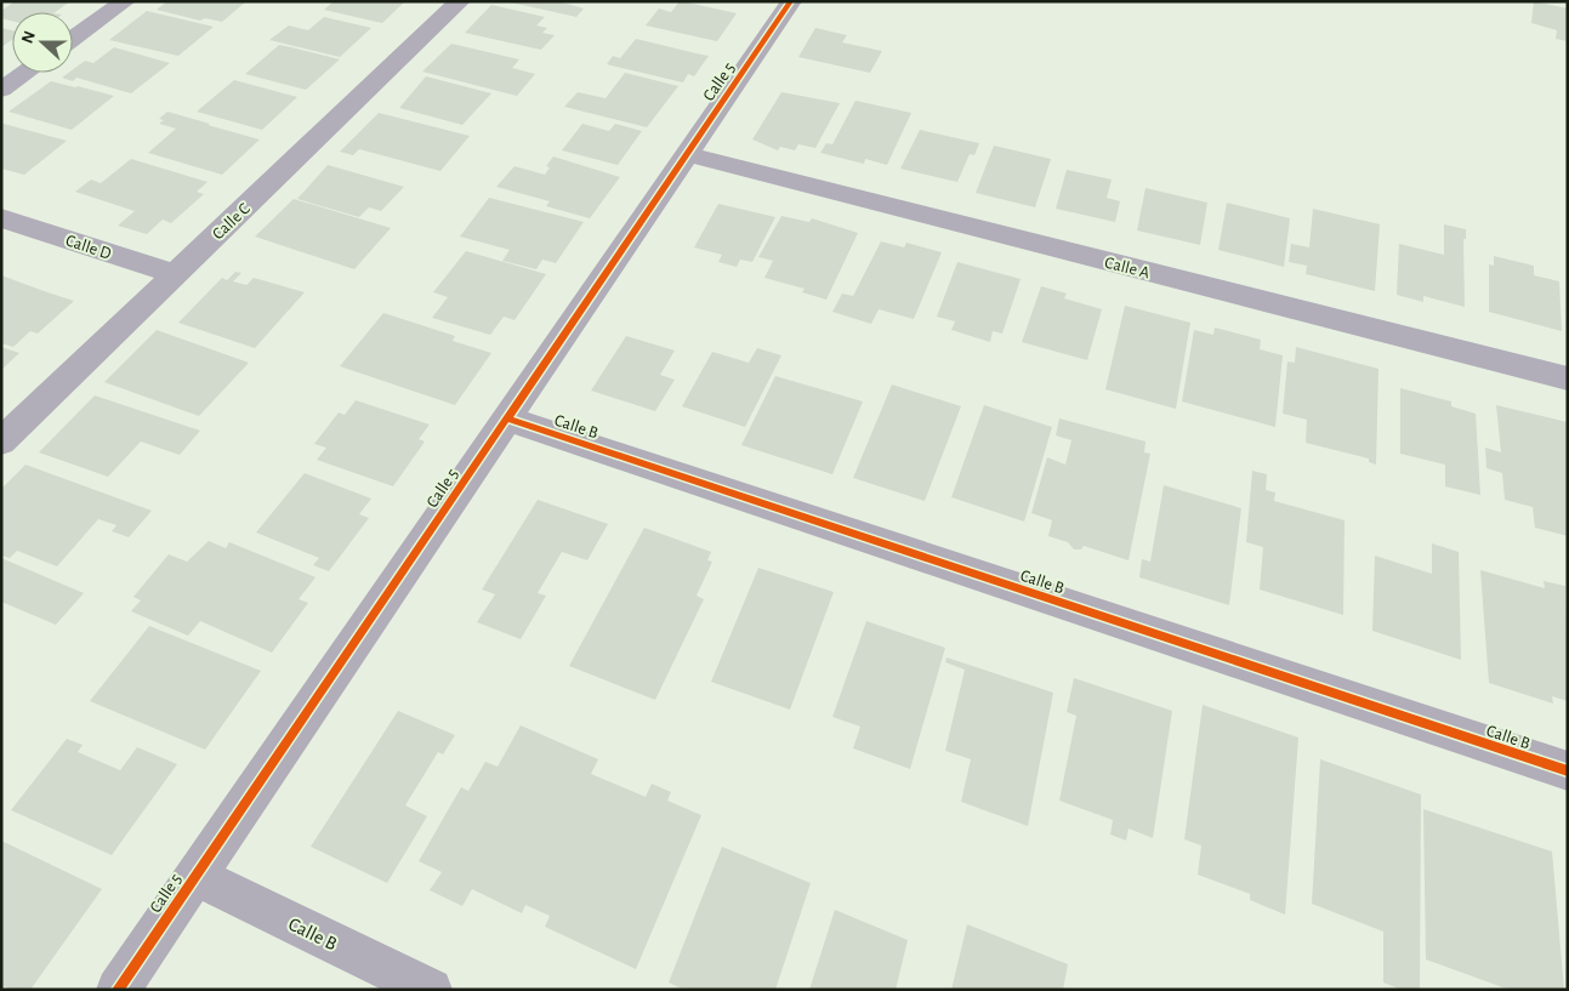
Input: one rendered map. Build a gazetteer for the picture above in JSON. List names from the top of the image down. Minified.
{"streets":{"street":["Calle 5","Calle C","Calle D","Calle A","Calle B"]},"crossings":[["Calle 5","Calle A"],["Calle 5","Calle B"],["Calle C","Calle D"]],"north":"left"}
